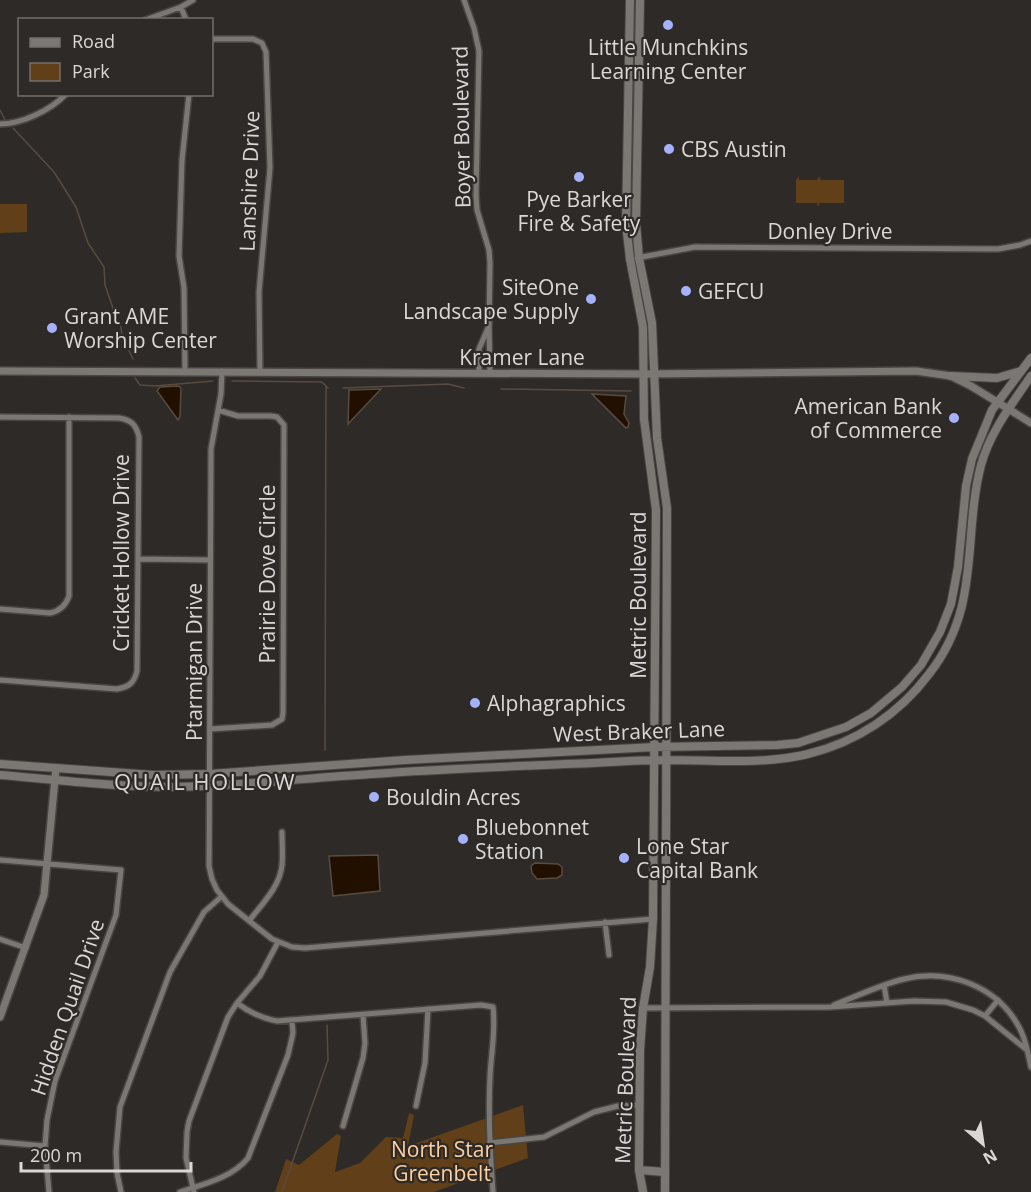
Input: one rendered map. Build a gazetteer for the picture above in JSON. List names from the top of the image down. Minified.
{"streets":{"main road":["Metric Boulevard","West Braker Lane"],"street":["Boyer Boulevard","Lanshire Drive","Donley Drive","Kramer Lane","Cricket Hollow Drive","Prairie Dove Circle","Ptarmigan Drive","Hidden Quail Drive"]},"crossings":[["Boyer Boulevard","Kramer Lane"],["Lanshire Drive","Kramer Lane"],["Donley Drive","Metric Boulevard"],["Kramer Lane","Metric Boulevard"],["Kramer Lane","Ptarmigan Drive"],["Kramer Lane","West Braker Lane"],["Prairie Dove Circle","Ptarmigan Drive"],["Metric Boulevard","Ptarmigan Drive"],["Metric Boulevard","West Braker Lane"],["Ptarmigan Drive","West Braker Lane"]],"districts":["QUAIL HOLLOW"],"parks":["North Star Greenbelt"],"places":["Little Munchkins Learning Center","CBS Austin","Pye Barker Fire & Safety","GEFCU","SiteOne Landscape Supply","Grant AME Worship Center","American Bank of Commerce","Alphagraphics","Bouldin Acres","Bluebonnet Station","Lone Star Capital Bank"],"legend":["Road","Park"],"scale_bar":"200 m","north":"bottom right"}
